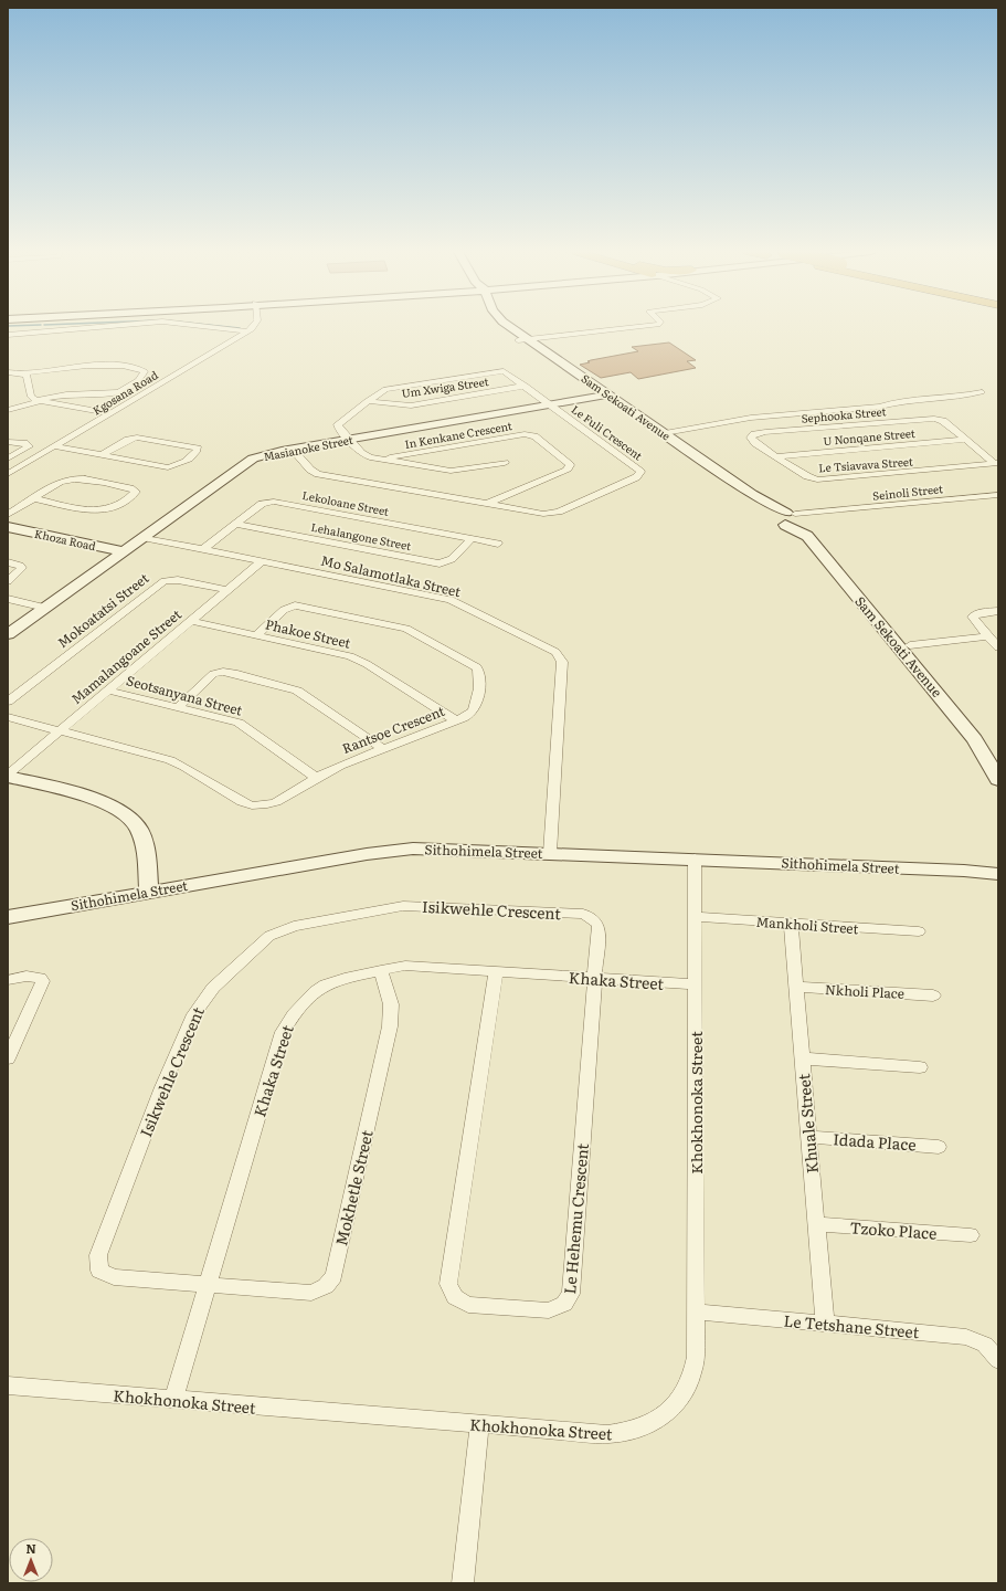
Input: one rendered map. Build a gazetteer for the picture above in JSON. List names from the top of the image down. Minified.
{"streets":{"street":["Um Xwiga Street","Kgosana Road","Sam Sekoati Avenue","Sephooka Street","Le Fuli Crescent","In Kenkane Crescent","U Nonqane Street","Masianoke Street","Le Tsiavava Street","Seinoli Street","Lekoloane Street","Lehalangone Street","Khoza Road","Mo Salamotlaka Street","Mokoatatsi Street","Phakoe Street","Mamalangoane Street","Seotsanyana Street","Rantsoe Crescent","Sithohimela Street","Isikwehle Crescent","Mankholi Street","Khaka Street","Nkholi Place","Khokhonoka Street","Khuale Street","Idada Place","Mokhetle Street","Le Hehemu Crescent","Tzoko Place","Le Tetshane Street"]},"crossings":[["Um Xwiga Street","Le Fuli Crescent"],["Sam Sekoati Avenue","Masianoke Street"],["Sam Sekoati Avenue","Seinoli Street"],["Sephooka Street","U Nonqane Street"],["Sephooka Street","Le Tsiavava Street"],["Le Fuli Crescent","In Kenkane Crescent"],["Le Fuli Crescent","Masianoke Street"],["U Nonqane Street","Le Tsiavava Street"],["Masianoke Street","Khoza Road"],["Masianoke Street","Mo Salamotlaka Street"],["Lekoloane Street","Lehalangone Street"],["Lekoloane Street","Mo Salamotlaka Street"],["Mo Salamotlaka Street","Mamalangoane Street"],["Mo Salamotlaka Street","Sithohimela Street"],["Mokoatatsi Street","Mamalangoane Street"],["Phakoe Street","Mamalangoane Street"],["Phakoe Street","Rantsoe Crescent"],["Mamalangoane Street","Seotsanyana Street"],["Mamalangoane Street","Rantsoe Crescent"],["Seotsanyana Street","Rantsoe Crescent"],["Sithohimela Street","Khokhonoka Street"],["Isikwehle Crescent","Khaka Street"],["Isikwehle Crescent","Mokhetle Street"],["Isikwehle Crescent","Le Hehemu Crescent"],["Mankholi Street","Khokhonoka Street"],["Mankholi Street","Khuale Street"],["Khaka Street","Khokhonoka Street"],["Khaka Street","Mokhetle Street"],["Khaka Street","Le Hehemu Crescent"],["Nkholi Place","Khuale Street"],["Khokhonoka Street","Le Tetshane Street"],["Khuale Street","Idada Place"],["Khuale Street","Tzoko Place"],["Khuale Street","Le Tetshane Street"]],"north":"top"}
